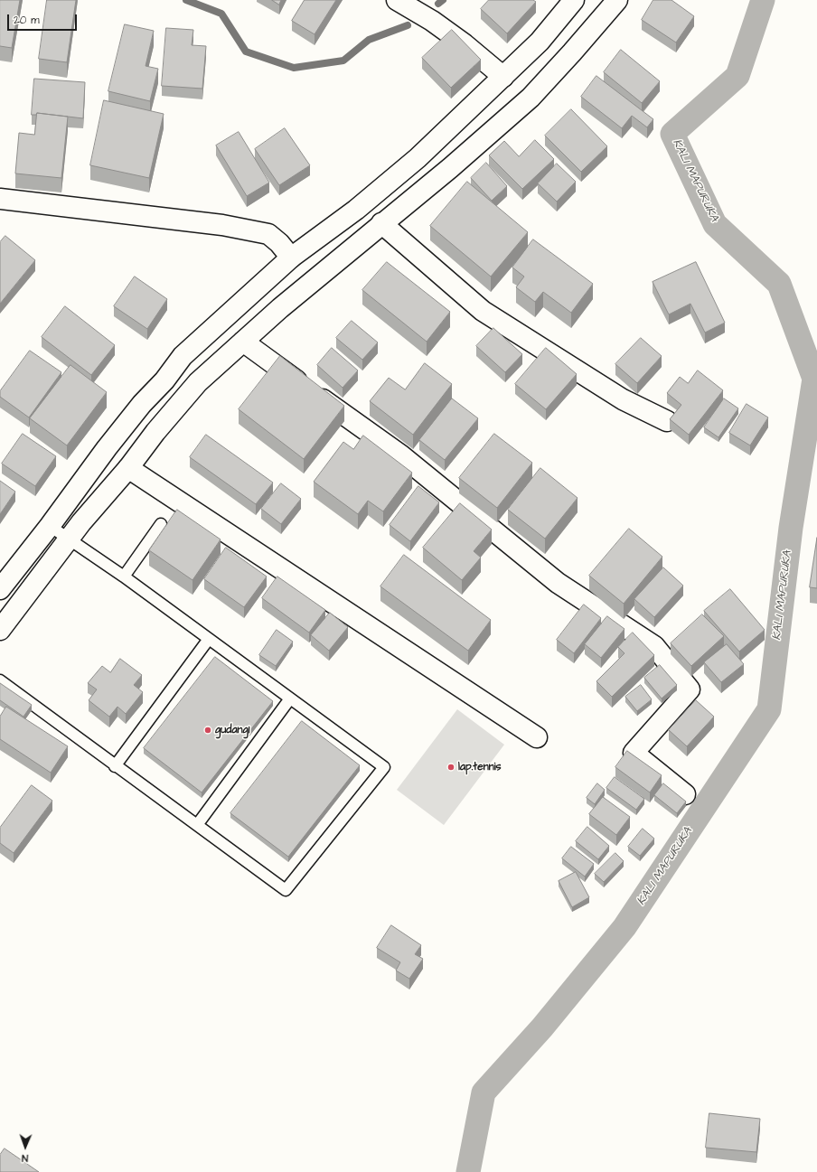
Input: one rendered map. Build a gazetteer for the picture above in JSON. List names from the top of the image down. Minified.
{"water":["KALI MAPURUKA"],"places":["gudang1","lap.tennis"],"scale_bar":"20 m","north":"bottom"}
